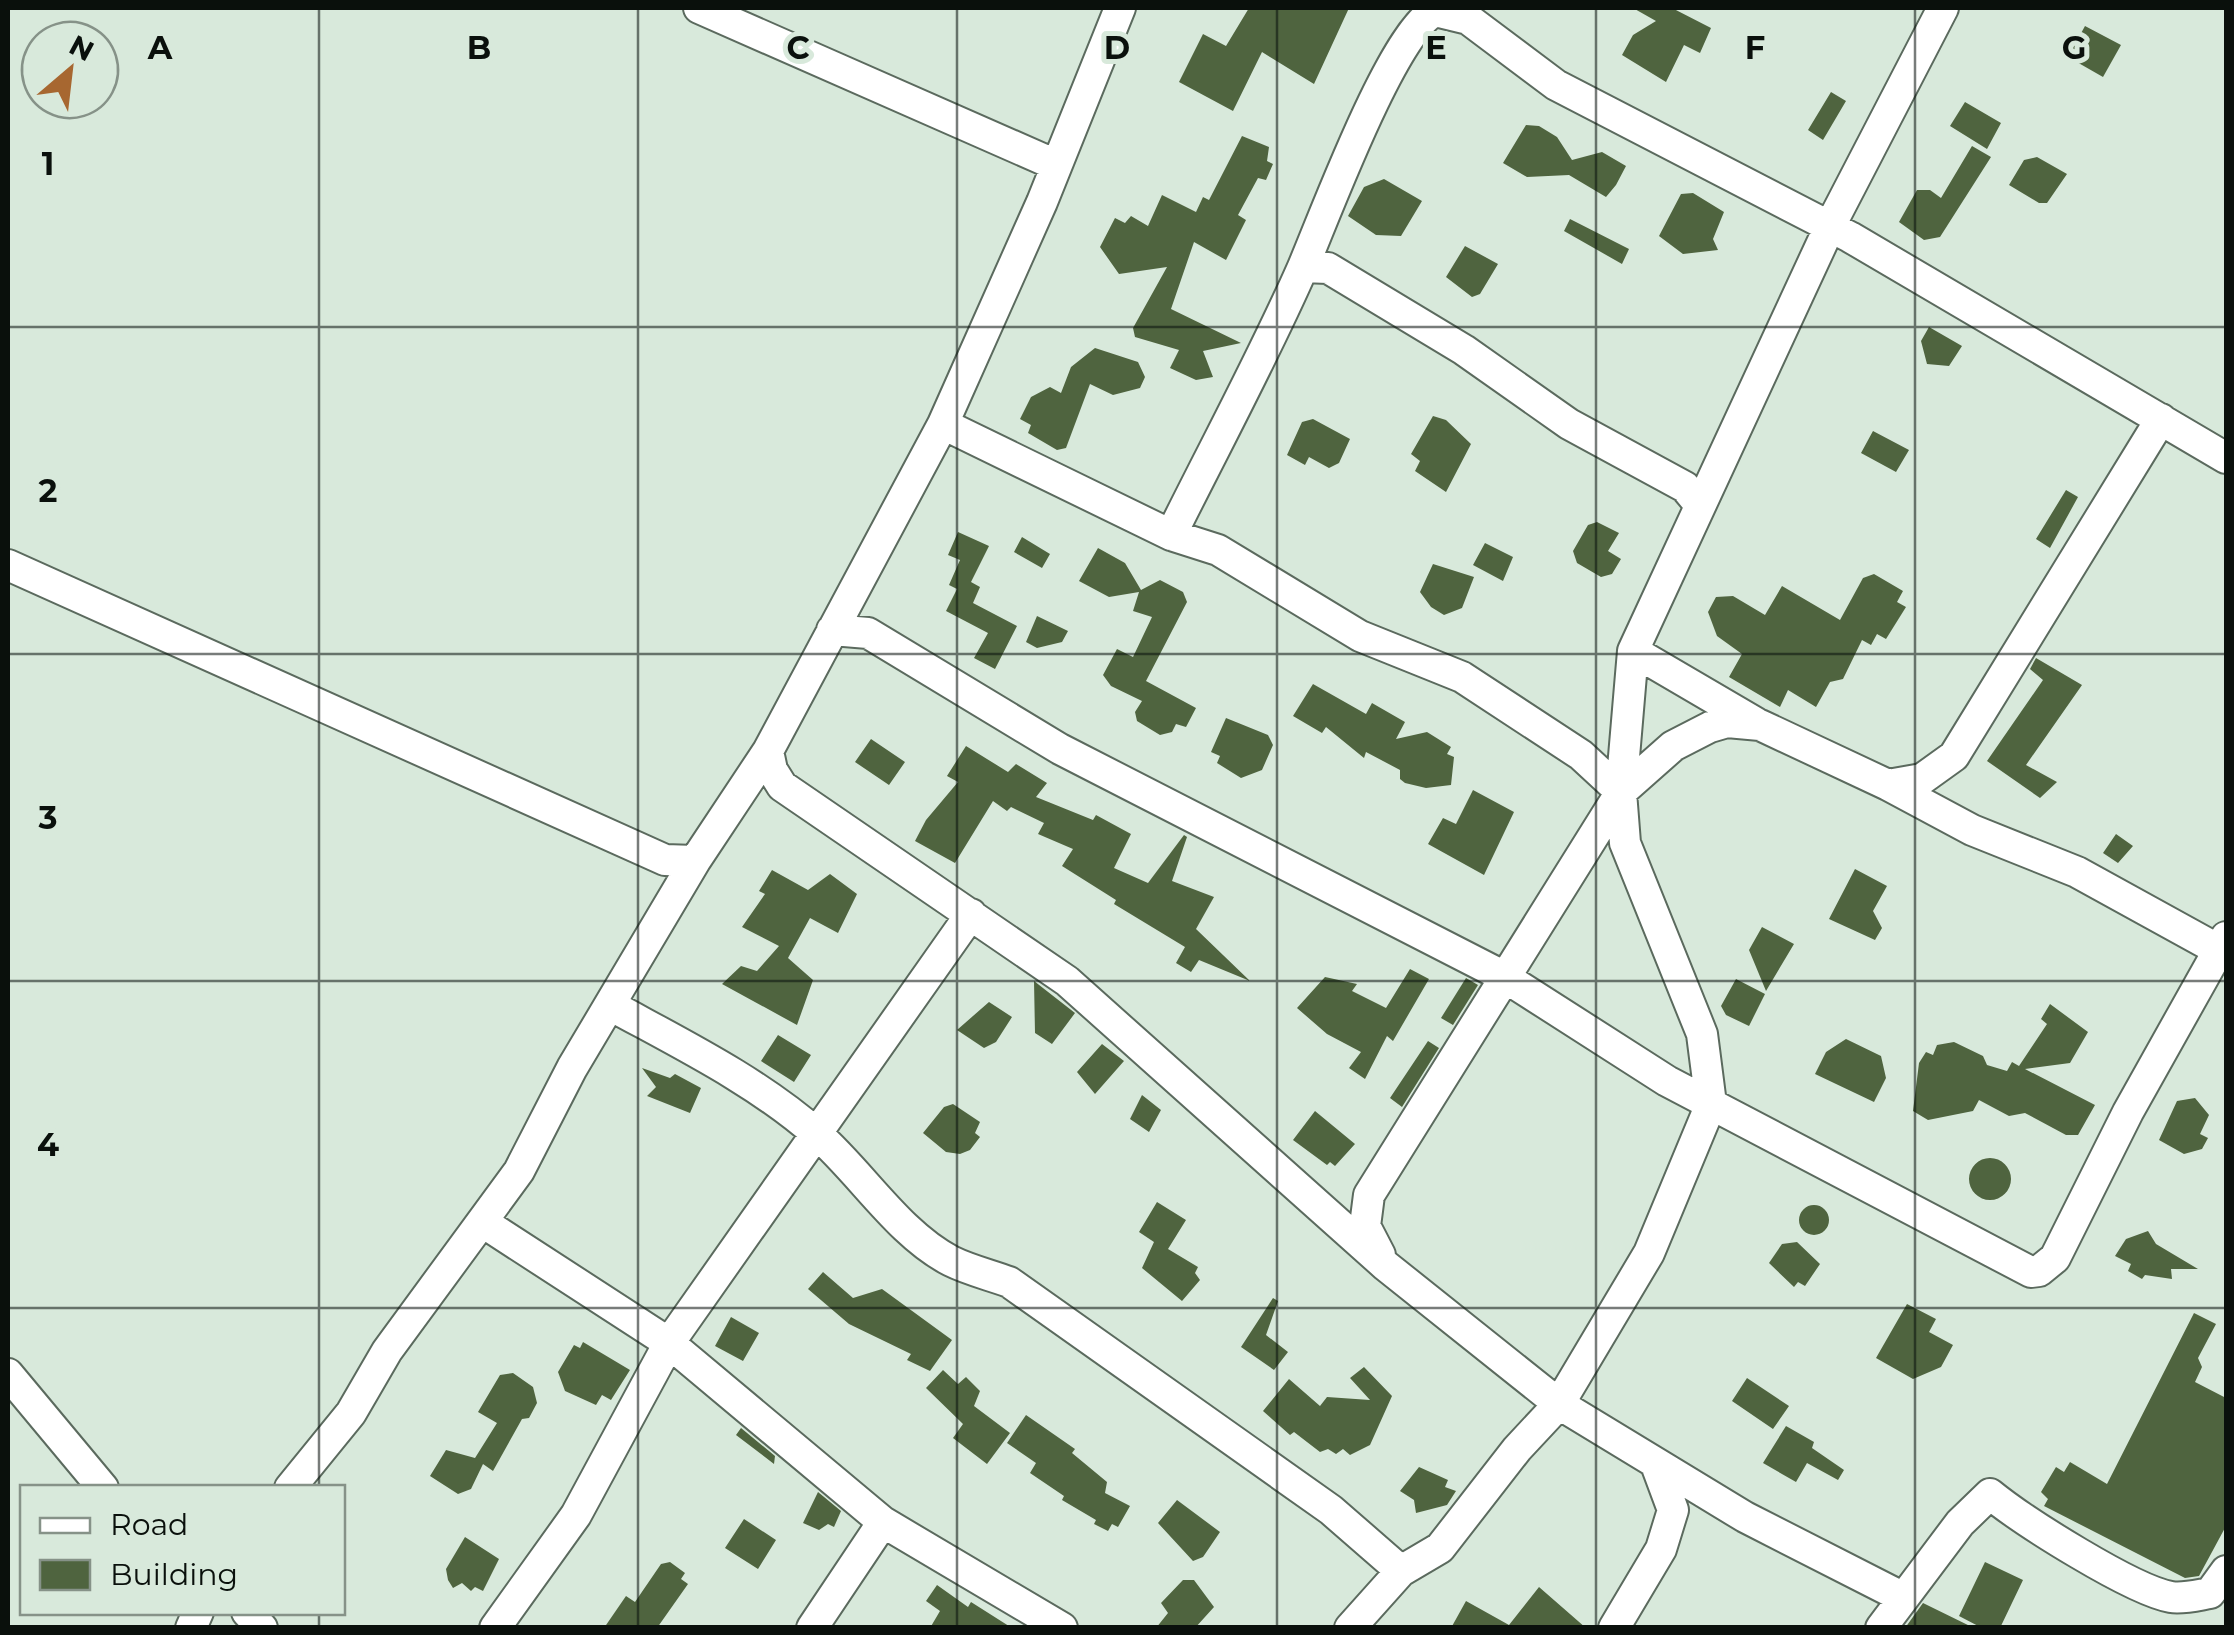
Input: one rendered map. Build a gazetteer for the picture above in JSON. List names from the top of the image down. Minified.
{"legend":["Road","Building"],"north":"top right","grid":{"columns":["A","B","C","D","E","F","G"],"rows":["1","2","3","4"]}}
